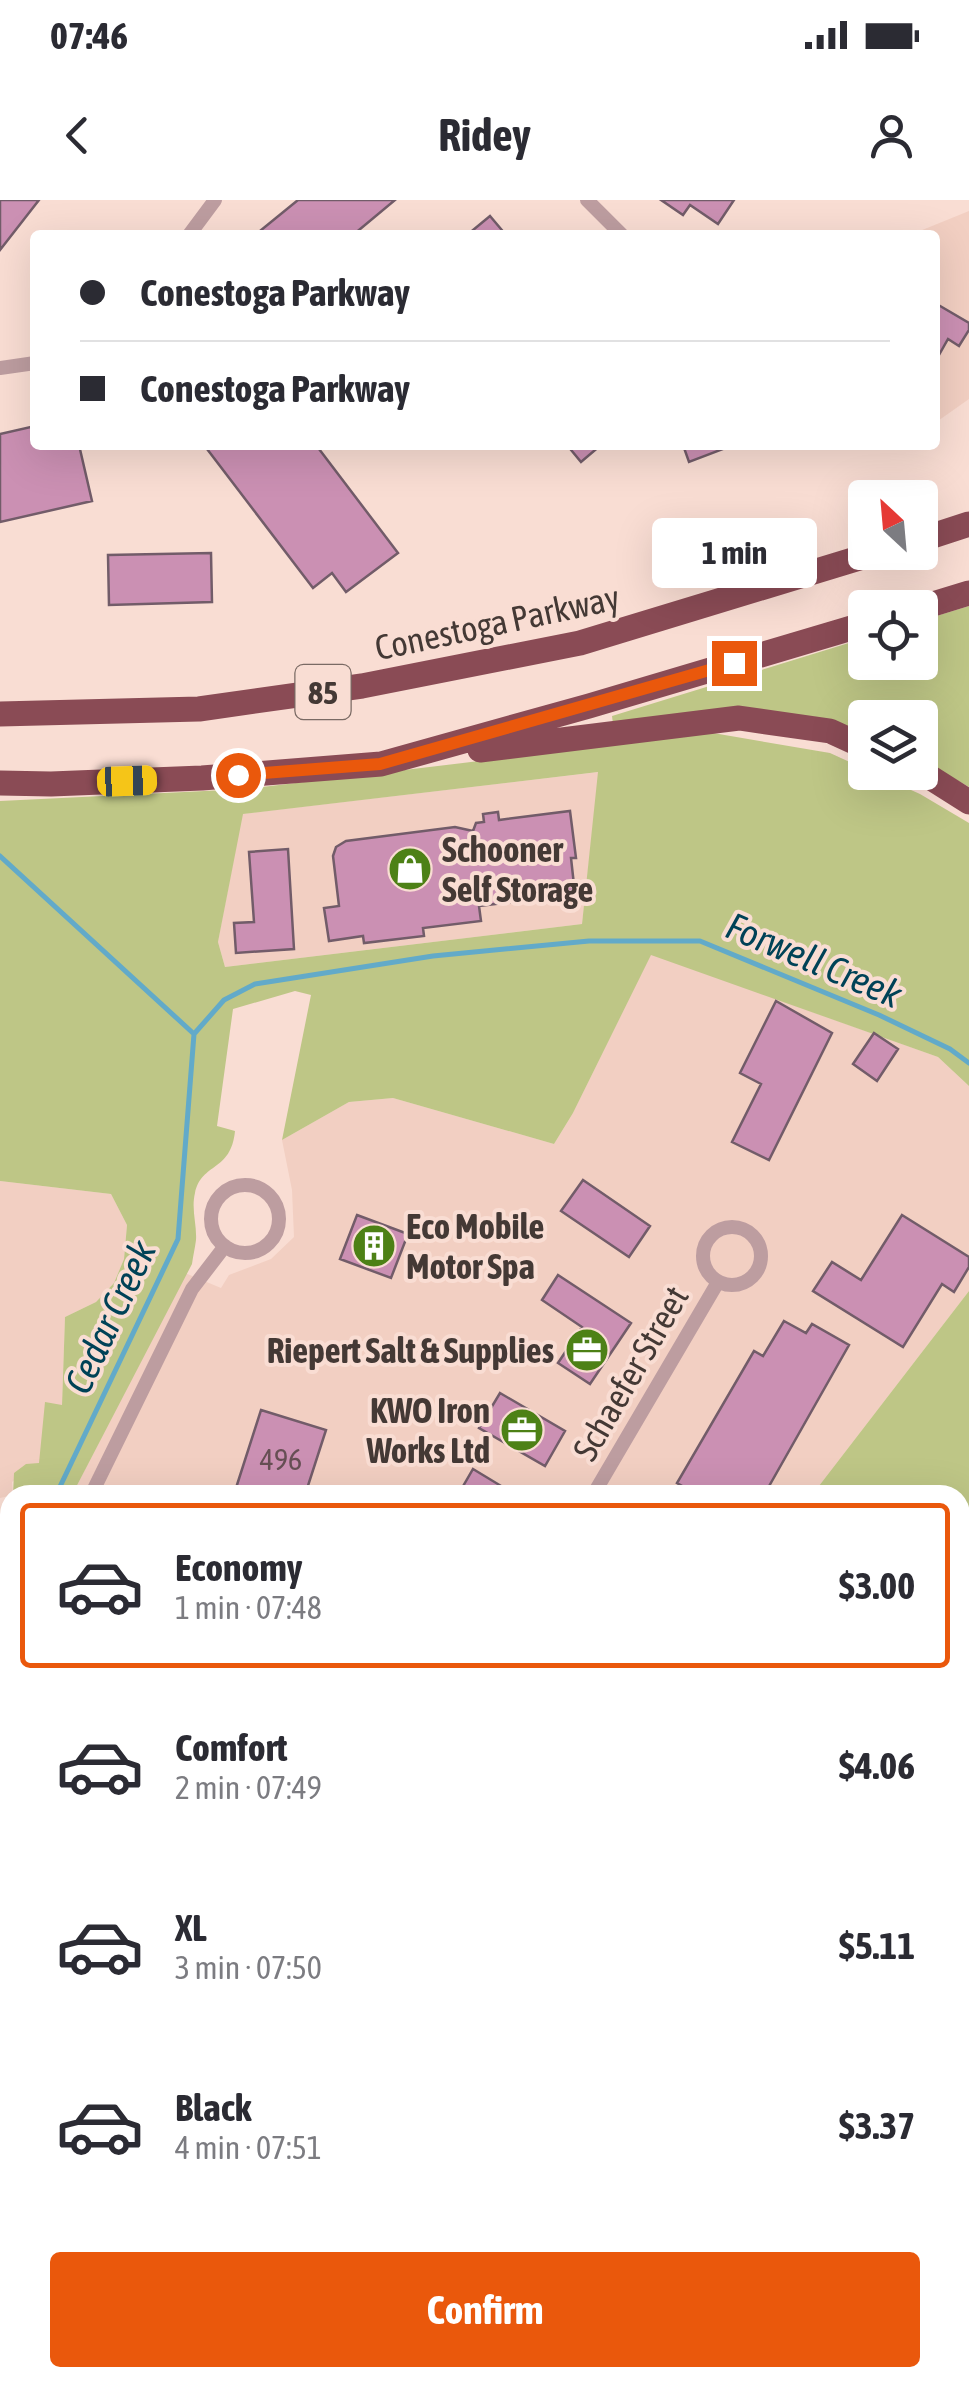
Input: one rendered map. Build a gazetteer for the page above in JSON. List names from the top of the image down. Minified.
{"streets":{"highway":["Conestoga Parkway","85"],"street":["Schaefer Street"]},"water":["Forwell Creek","Cedar Creek"],"places":{"shop":["Schooner Self Storage"],"building":["Eco Mobile Motor Spa"],"office":["Riepert Salt & Supplies","KWO Iron Works Ltd"]},"house_numbers":["496"],"north":"top left","page":{"status":"07:46","header":"Ridey","banner":["Conestoga Parkway","Conestoga Parkway"],"bubble":"1 min","list":[{"name":"Economy","note":"1 min · 07:48","value":"$3.00"},{"name":"Comfort","note":"2 min · 07:49","value":"$4.06"},{"name":"XL","note":"3 min · 07:50","value":"$5.11"},{"name":"Black","note":"4 min · 07:51","value":"$3.37"}],"buttons":"Confirm"}}
